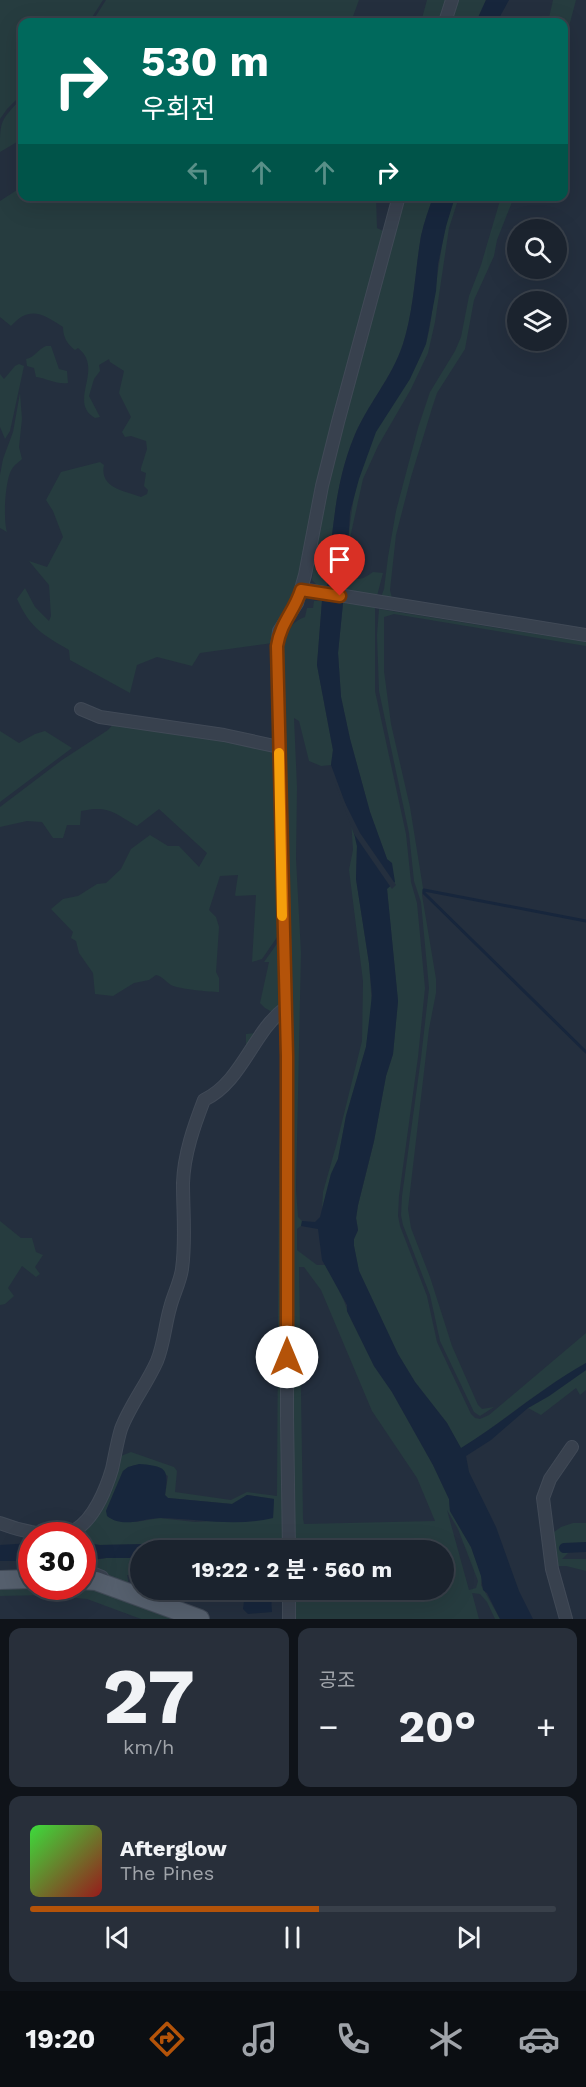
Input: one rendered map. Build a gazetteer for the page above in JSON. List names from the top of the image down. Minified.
{"page":{"turn":["530 m","우회전"],"limit":"30","trip":"19:22 · 2 분 · 560 m","tile":[["27","km/h"],"공조"],"heat":["−","20°","+"],"song":["Afterglow","The Pines"],"tabs":"19:20"}}
